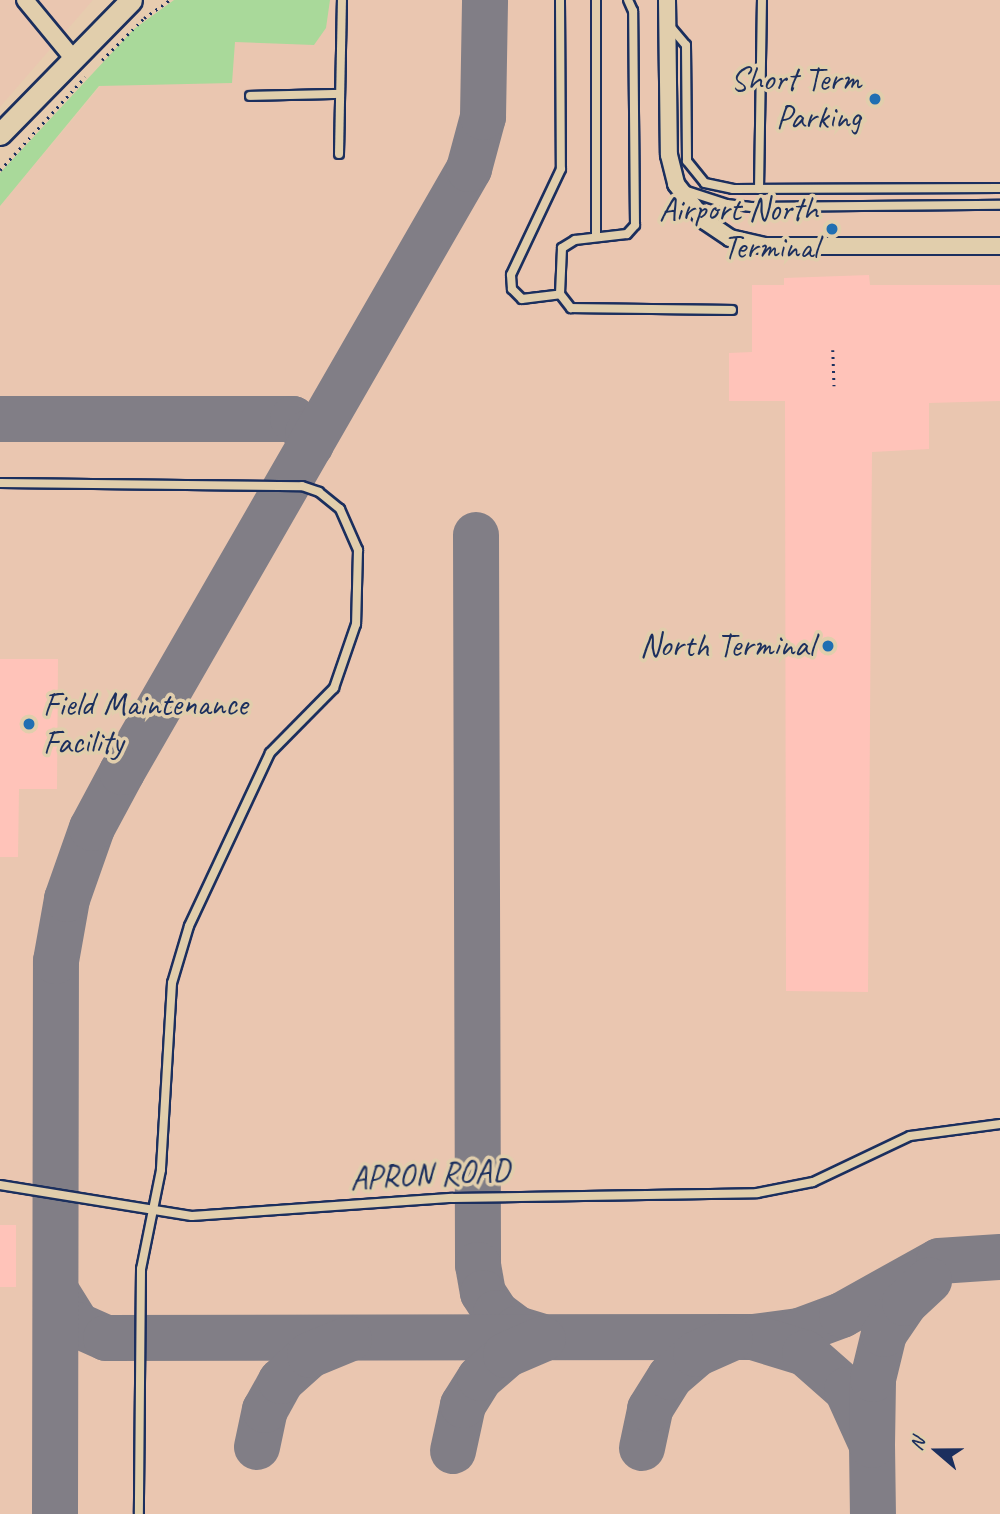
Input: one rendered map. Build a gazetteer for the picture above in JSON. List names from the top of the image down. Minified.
{"streets":{"lane":["APRON ROAD"]},"places":["Short Term Parking","Airport North Terminal","North Terminal","Field Maintenance Facility"],"north":"left"}
